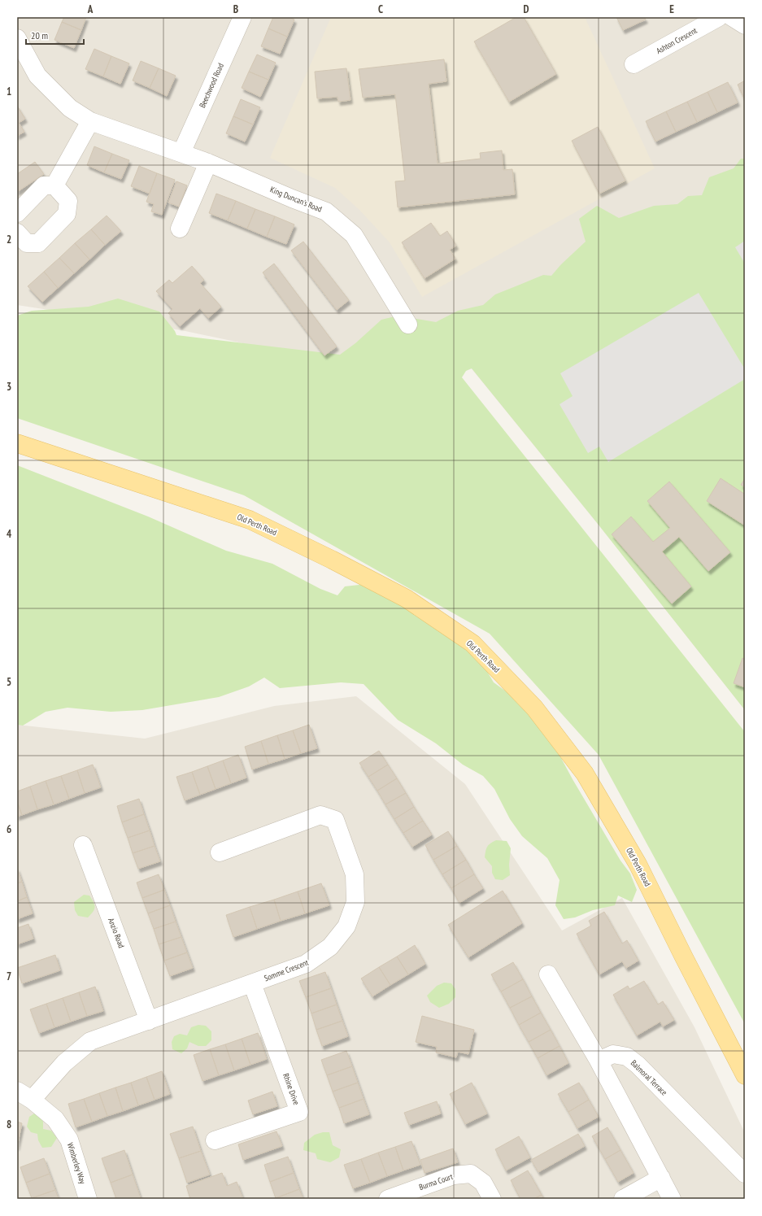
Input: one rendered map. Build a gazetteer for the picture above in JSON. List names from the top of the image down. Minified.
{"streets":{"main road":["Old Perth Road"],"street":["Ashton Crescent","Beechwood Road","King Duncan's Road","Anzio Road","Somme Crescent","Balmoral Terrace","Rhine Drive","Wimberley Way","Burma Court"]},"crossings":[["Beechwood Road","King Duncan's Road"],["Anzio Road","Somme Crescent"],["Somme Crescent","Rhine Drive"],["Somme Crescent","Wimberley Way"]],"scale_bar":"20 m","grid":{"columns":["A","B","C","D","E"],"rows":["1","2","3","4","5","6","7","8"]}}
